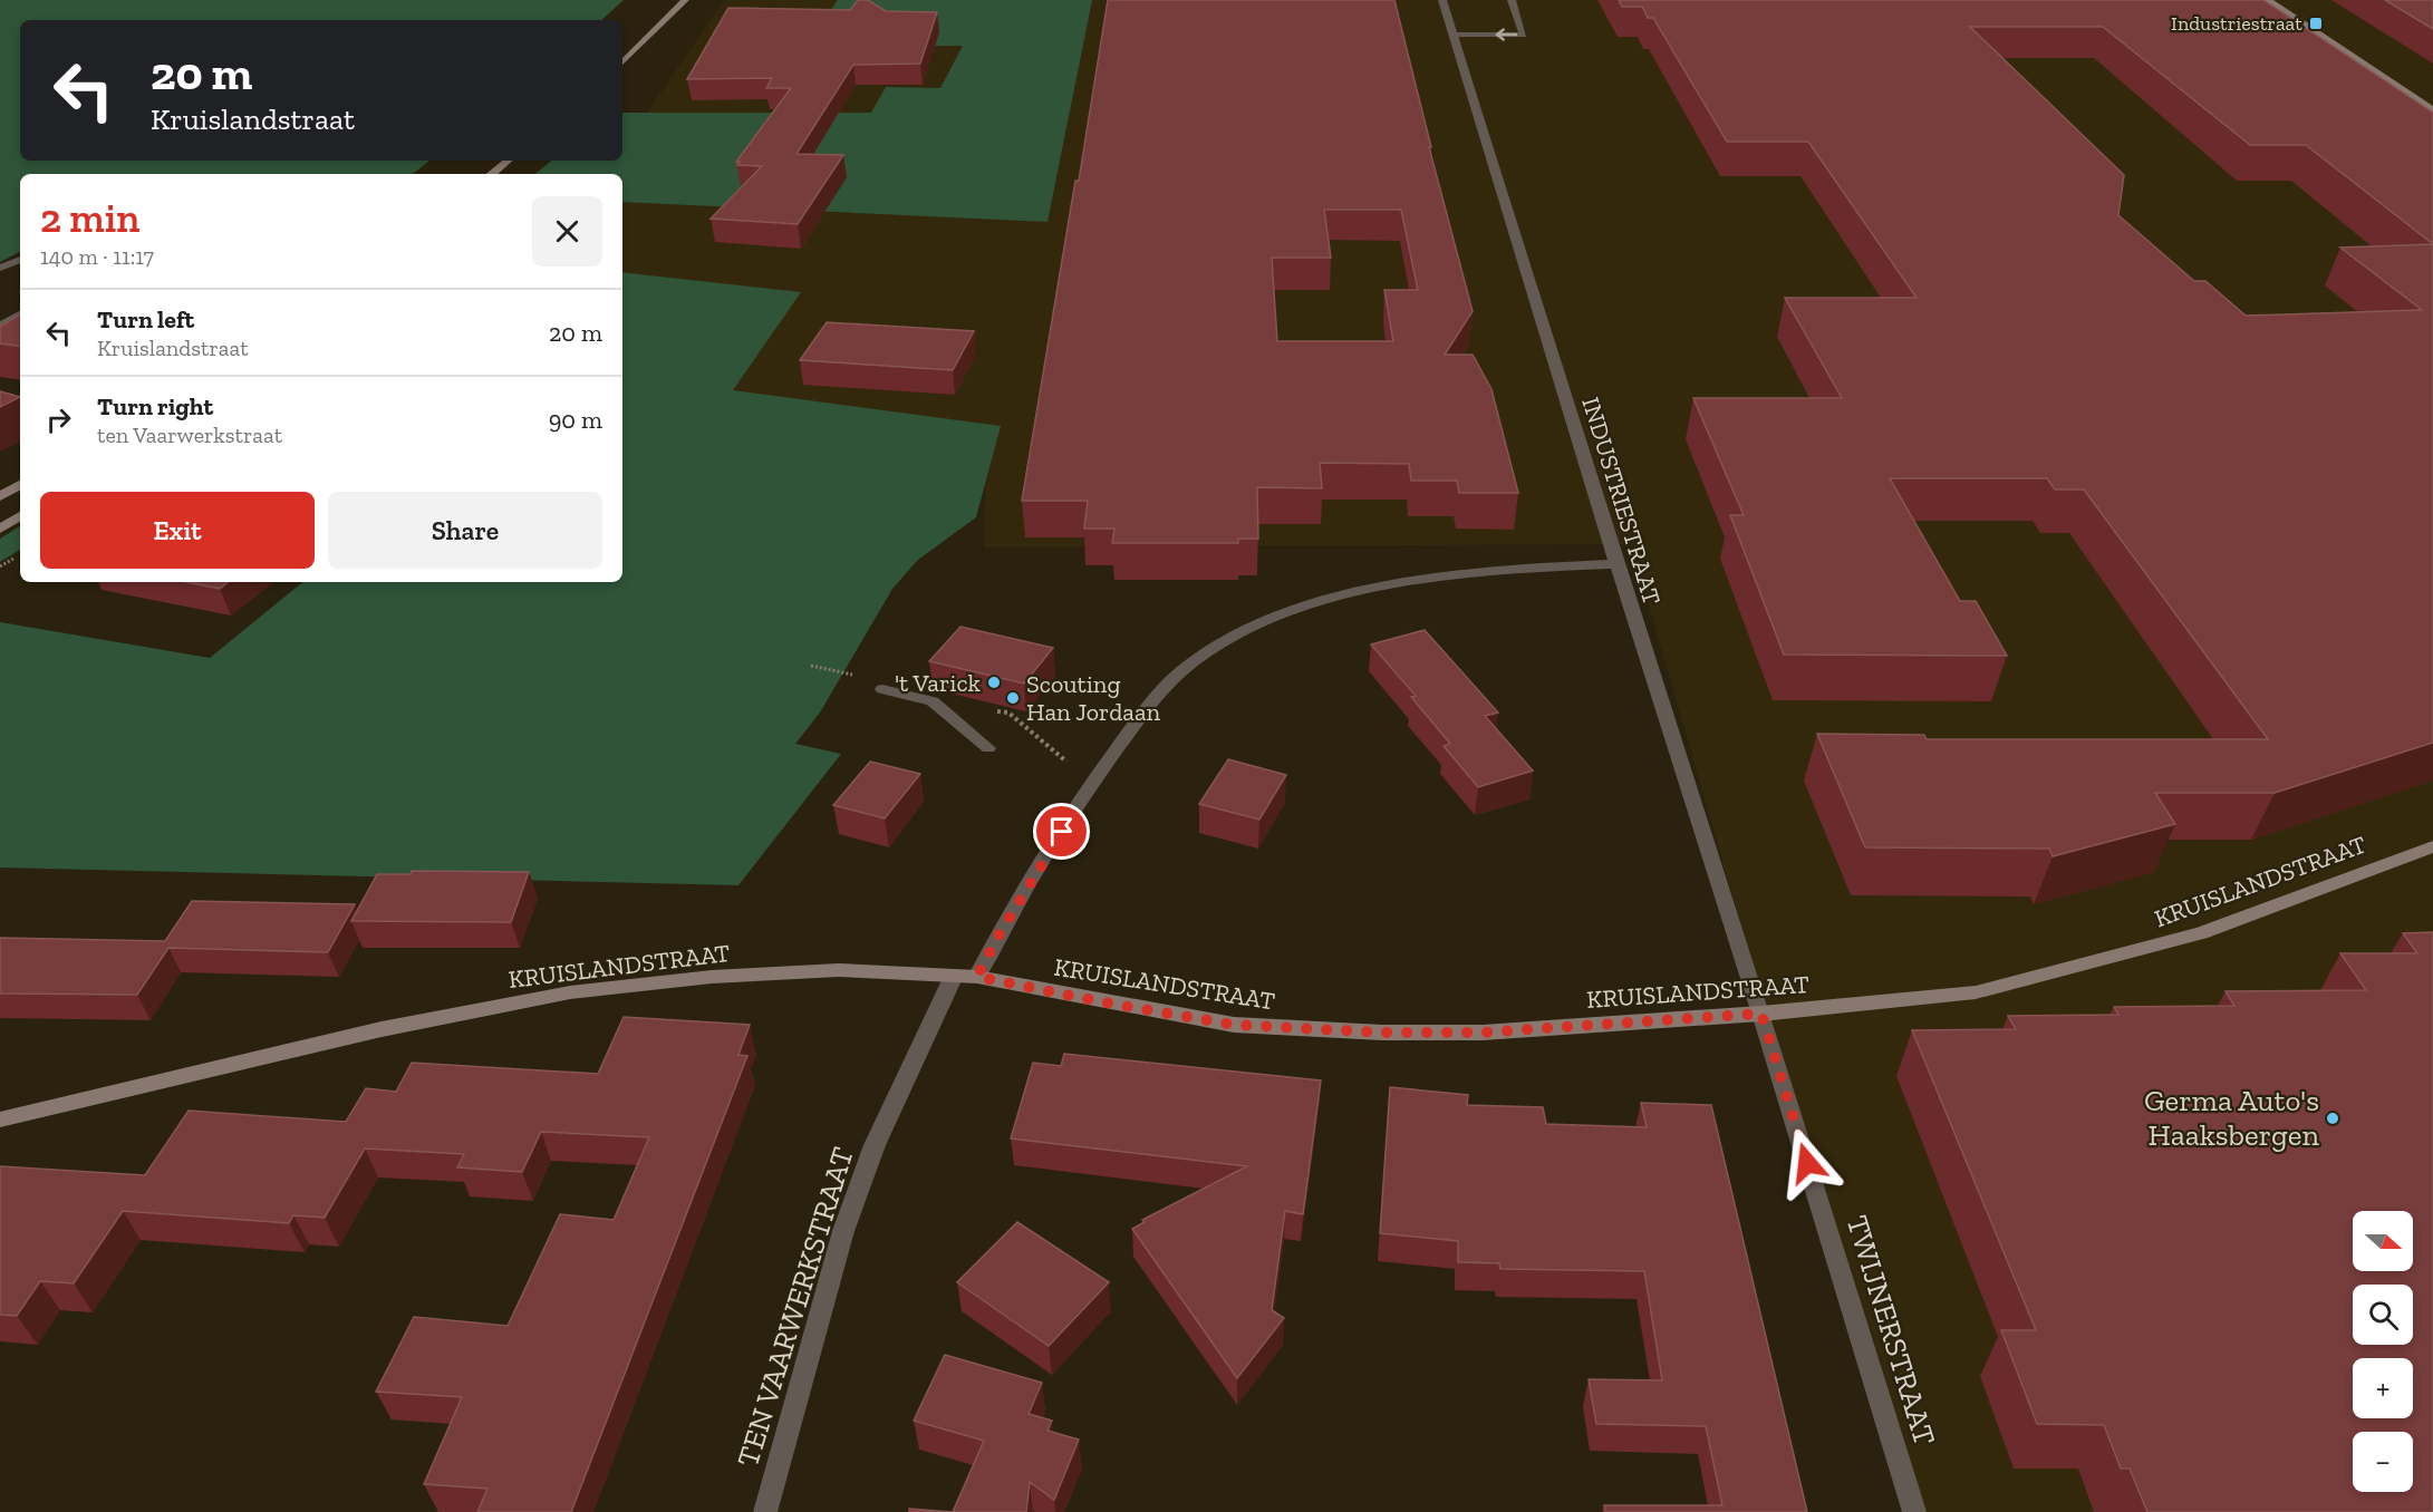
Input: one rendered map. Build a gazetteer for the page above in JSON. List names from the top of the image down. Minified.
{"streets":{"street":["INDUSTRIESTRAAT","KRUISLANDSTRAAT","TEN VAARWERKSTRAAT","TWIJNERSTRAAT"]},"crossings":[["INDUSTRIESTRAAT","KRUISLANDSTRAAT"],["INDUSTRIESTRAAT","TWIJNERSTRAAT"],["KRUISLANDSTRAAT","TEN VAARWERKSTRAAT"],["KRUISLANDSTRAAT","TWIJNERSTRAAT"]],"places":{"transit":["Industriestraat"],"other":["'t Varick","Scouting Han Jordaan","Germa Auto's Haaksbergen"]},"north":"right","page":{"turn":["20 m","Kruislandstraat"],"heading":["2 min","140 m · 11:17"],"list":[{"name":"Turn left","note":"Kruislandstraat","value":"20 m"},{"name":"Turn right","note":"ten Vaarwerkstraat","value":"90 m"}],"buttons":["Exit","Share"],"map_buttons":["+","−"]}}
